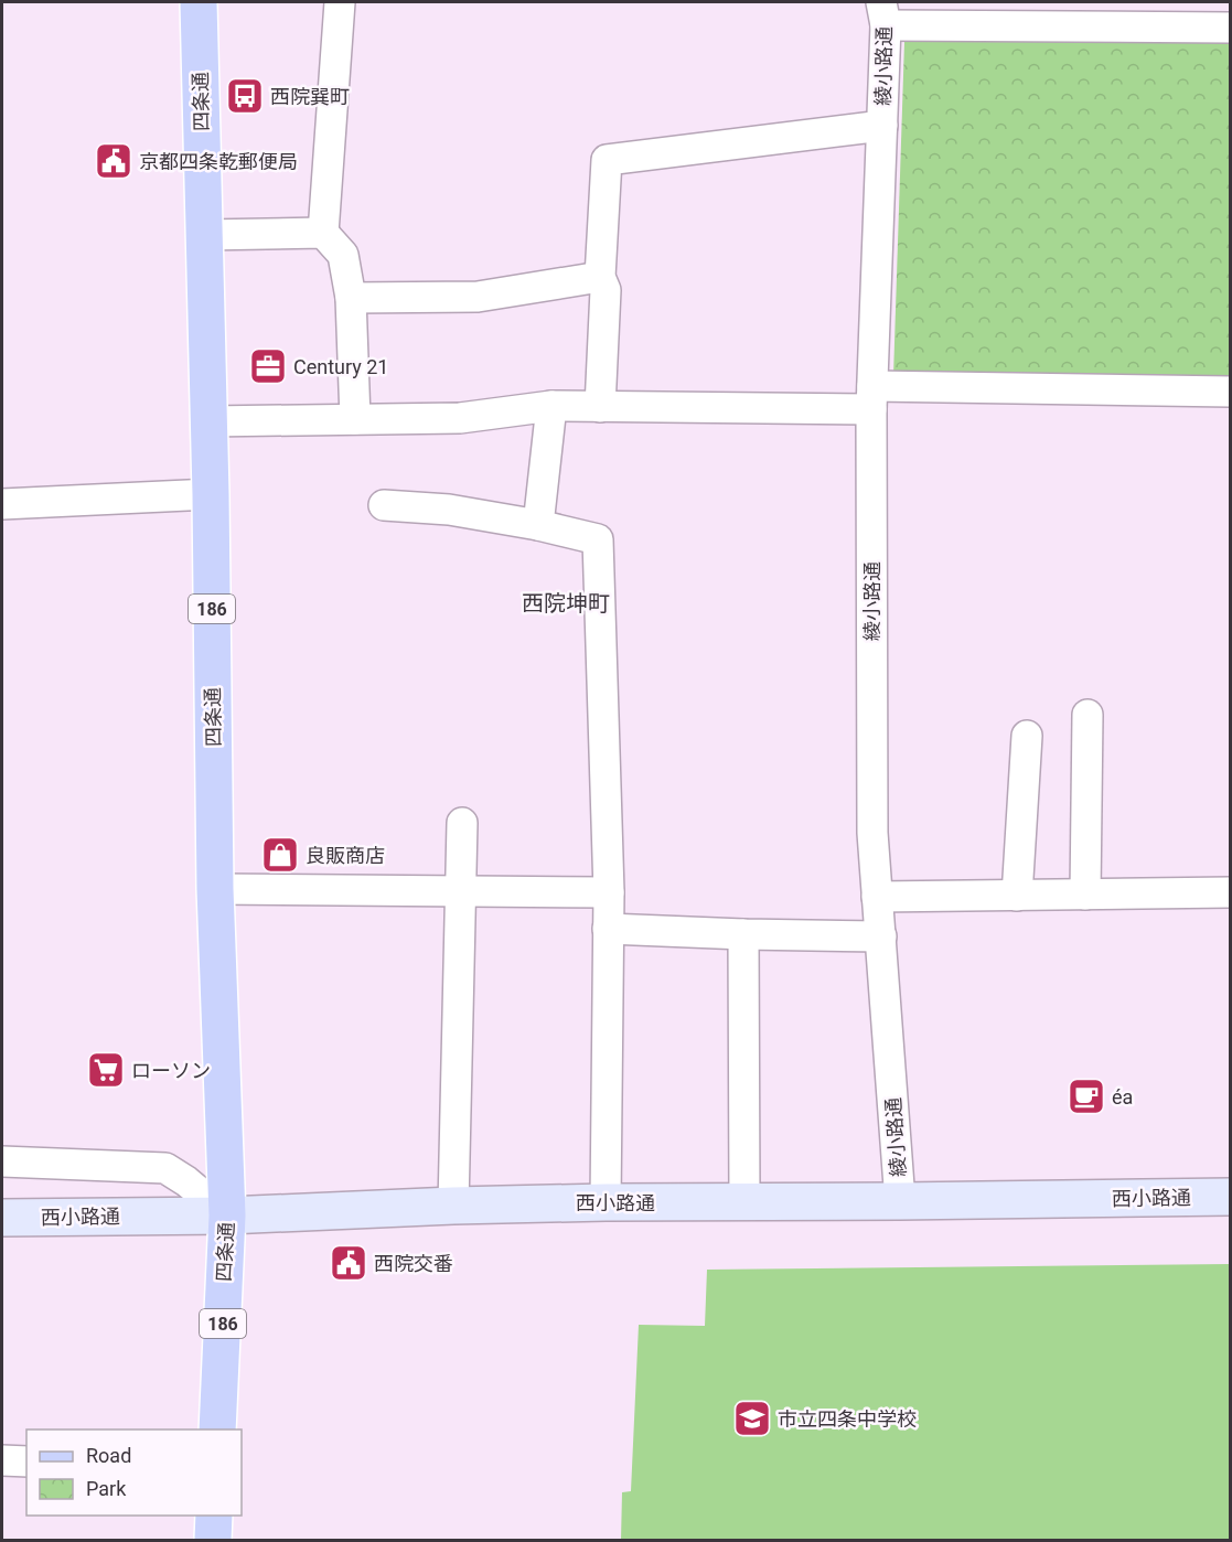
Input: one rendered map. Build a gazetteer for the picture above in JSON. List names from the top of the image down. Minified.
{"streets":{"main road":["四条通","186"],"street":["綾小路通","西小路通"]},"crossings":[["綾小路通","西小路通"],["四条通","西小路通"]],"districts":["西院坤町"],"places":{"bus stop":["西院巽町"],"public building":["京都四条乾郵便局","西院交番"],"office":["Century 21"],"shop":["良販商店"],"supermarket":["ローソン"],"cafe":["éa"],"school or university":["市立四条中学校"]},"legend":["Road","Park"]}
